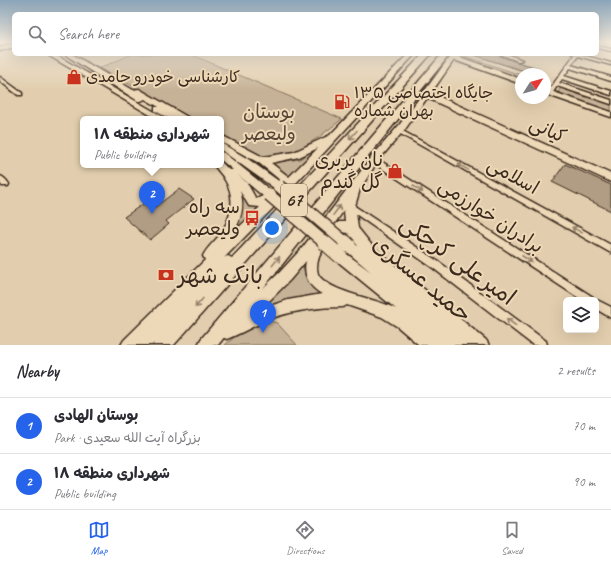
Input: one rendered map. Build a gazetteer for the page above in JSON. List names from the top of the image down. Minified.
{"streets":{"highway":["67"],"main road":["کیانی","حمید عسگری"],"street":["اسلامی","برادران خوارزمی","امیرعلی کرچکی"]},"one_way":["اسلامی","برادران خوارزمی","امیرعلی کرچکی"],"parks":["بوستان ولیعصر"],"places":{"shop":["کارشناسی خودرو حامدی","نان بربری گل گندم"],"fuel station":["۱۳۵ جایگاه اختصاصی بهران شماره"],"bus stop":["سه راه ولیعصر"],"bank":["بانک شهر"]},"north":"top right","page":{"search":"Search here","popup":["شهرداری منطقه ۱۸","Public building"],"pins":["2","1"],"heading":["Nearby","2 results"],"list":[{"mark":"1","name":"بوستان الهادی","note":"Park · بزرگراه آیت الله سعیدی","value":"70 m"},{"mark":"2","name":"شهرداری منطقه ۱۸","note":"Public building","value":"90 m"}],"nav":["Map","Directions","Saved"]}}
